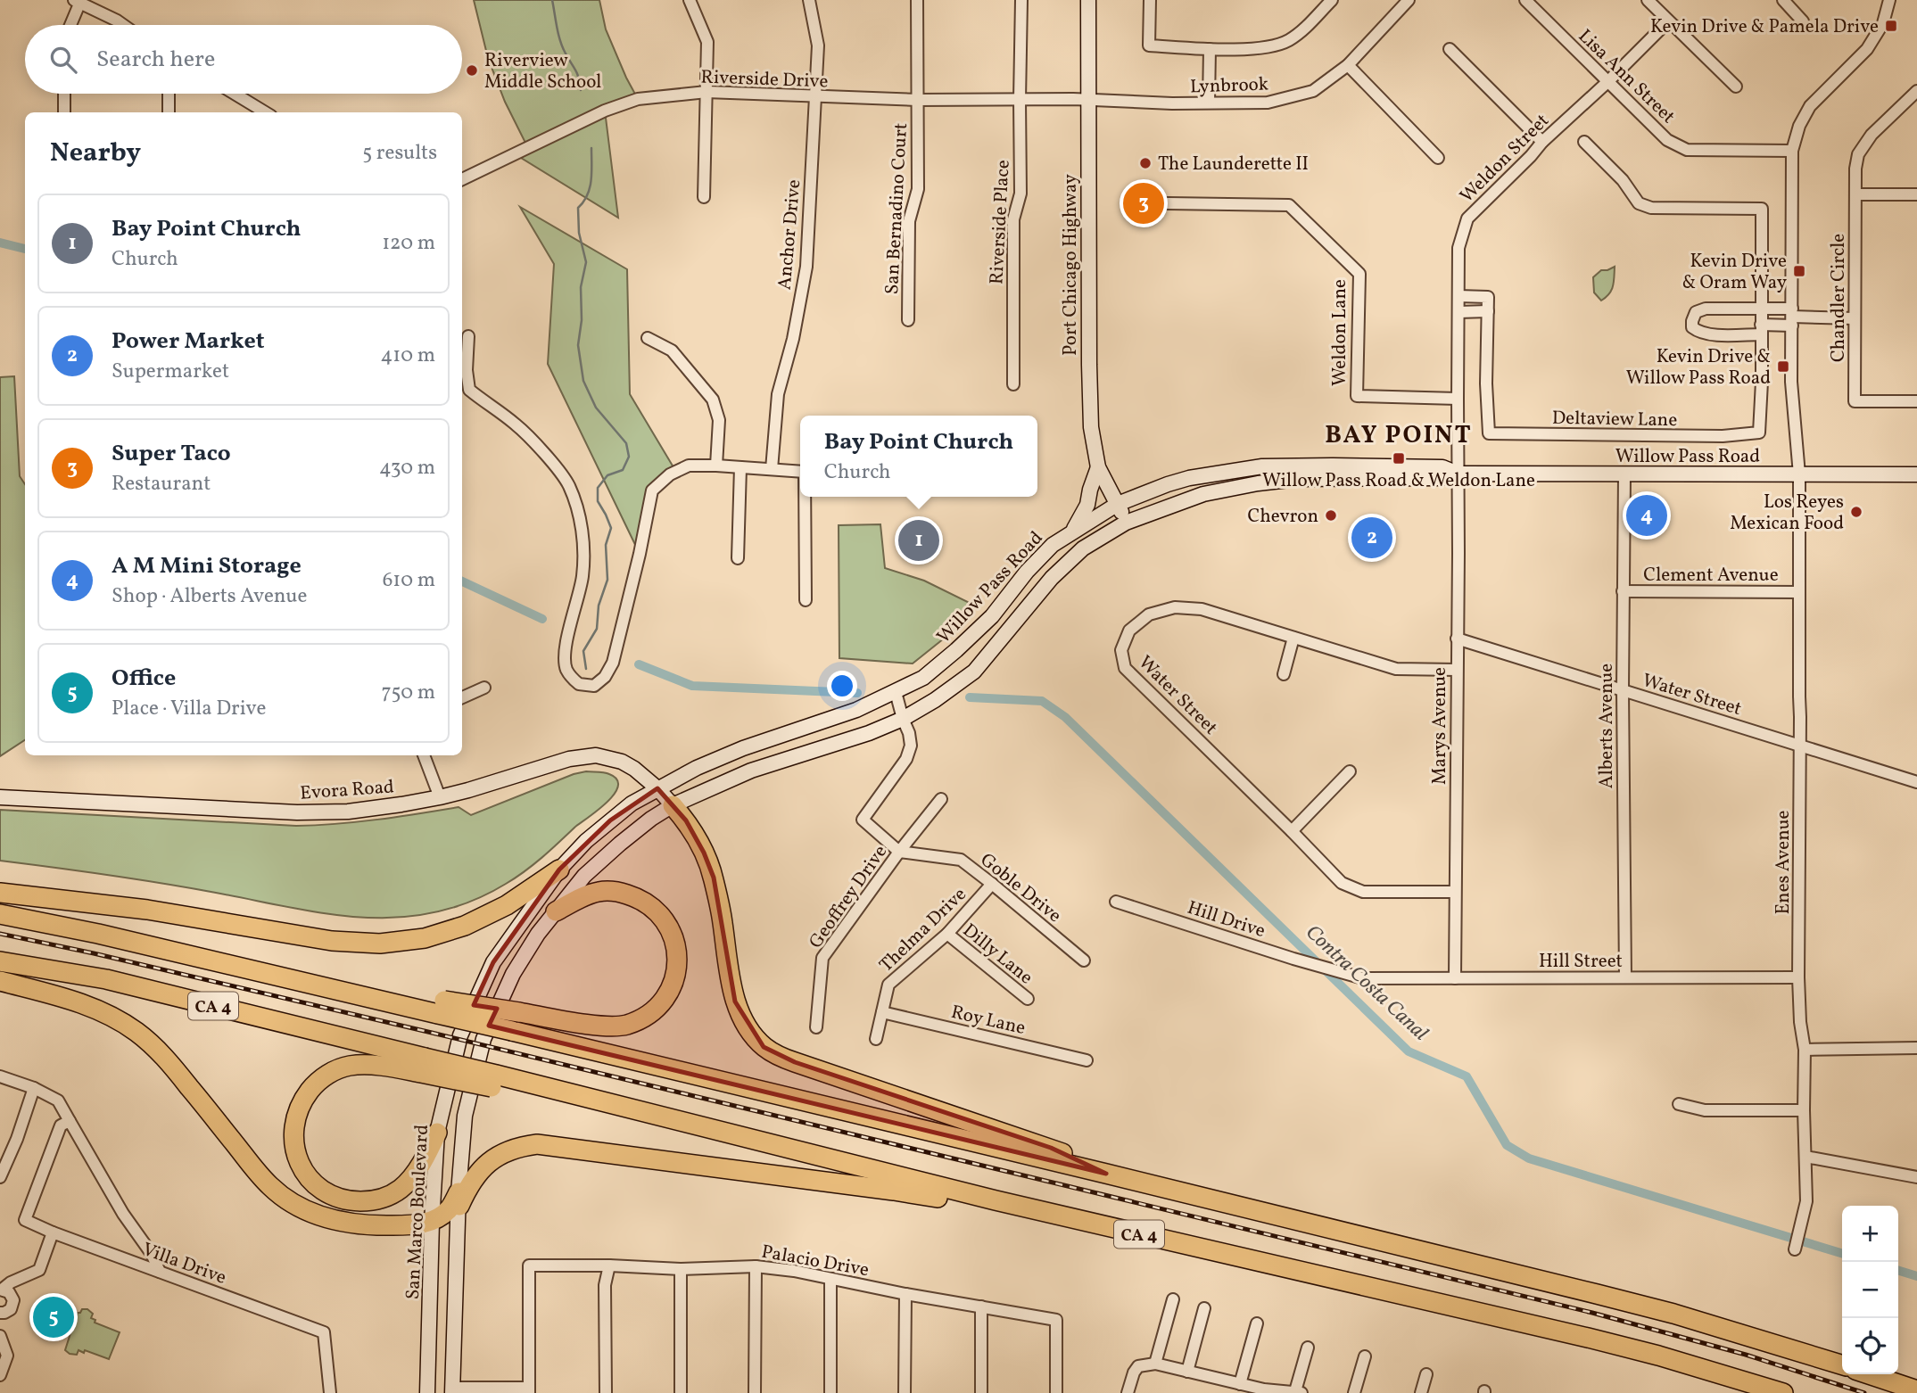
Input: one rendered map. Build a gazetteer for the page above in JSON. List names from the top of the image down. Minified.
{"streets":{"highway":["CA 4"],"main road":["Port Chicago Highway","Willow Pass Road","Evora Road","San Marco Boulevard"],"street":["Lisa Ann Street","Riverside Drive","Lynbrook","Weldon Street","San Bernadino Court","Riverside Place","Anchor Drive","Chandler Circle","Weldon Lane","Deltaview Lane","Clement Avenue","Water Street","Marys Avenue","Alberts Avenue","Enes Avenue","Goble Drive","Geoffrey Drive","Hill Drive","Thelma Drive","Dilly Lane","Hill Street","Roy Lane","Palacio Drive","Villa Drive"]},"crossings":[["Lisa Ann Street","Weldon Street"],["Lisa Ann Street","Enes Avenue"],["Riverside Drive","Lynbrook"],["Riverside Drive","San Bernadino Court"],["Riverside Drive","Riverside Place"],["Riverside Drive","Anchor Drive"],["Riverside Drive","Port Chicago Highway"],["Lynbrook","Port Chicago Highway"],["Weldon Street","Weldon Lane"],["Weldon Street","Deltaview Lane"],["Weldon Street","Willow Pass Road"],["Weldon Street","Marys Avenue"],["Port Chicago Highway","Willow Pass Road"],["Willow Pass Road","Marys Avenue"],["Willow Pass Road","Alberts Avenue"],["Willow Pass Road","Evora Road"],["Willow Pass Road","Enes Avenue"],["Willow Pass Road","San Marco Boulevard"],["Clement Avenue","Alberts Avenue"],["Clement Avenue","Enes Avenue"],["Water Street","Marys Avenue"],["Water Street","Alberts Avenue"],["Water Street","Enes Avenue"],["Marys Avenue","Hill Street"],["Alberts Avenue","Hill Street"],["Enes Avenue","Hill Street"],["Goble Drive","Geoffrey Drive"],["Goble Drive","Thelma Drive"],["Hill Drive","Hill Street"],["Thelma Drive","Dilly Lane"],["Thelma Drive","Roy Lane"]],"districts":["BAY POINT"],"water":["Contra Costa Canal"],"places":{"transit":["Kevin Drive & Pamela Drive","Kevin Drive & Oram Way","Kevin Drive & Willow Pass Road","Willow Pass Road & Weldon Lane"],"other":["Riverview Middle School","The Launderette II","Los Reyes Mexican Food","Chevron"]},"page":{"search":"Search here","heading":["Nearby","5 results"],"pins":["3","4","2","1","5"],"list":[{"mark":"1","name":"Bay Point Church","note":"Church","value":"120 m"},{"mark":"2","name":"Power Market","note":"Supermarket","value":"410 m"},{"mark":"3","name":"Super Taco","note":"Restaurant","value":"430 m"},{"mark":"4","name":"A M Mini Storage","note":"Shop · Alberts Avenue","value":"610 m"},{"mark":"5","name":"Office","note":"Place · Villa Drive","value":"750 m"}],"popup":["Bay Point Church","Church"],"map_buttons":["+","−"]}}
